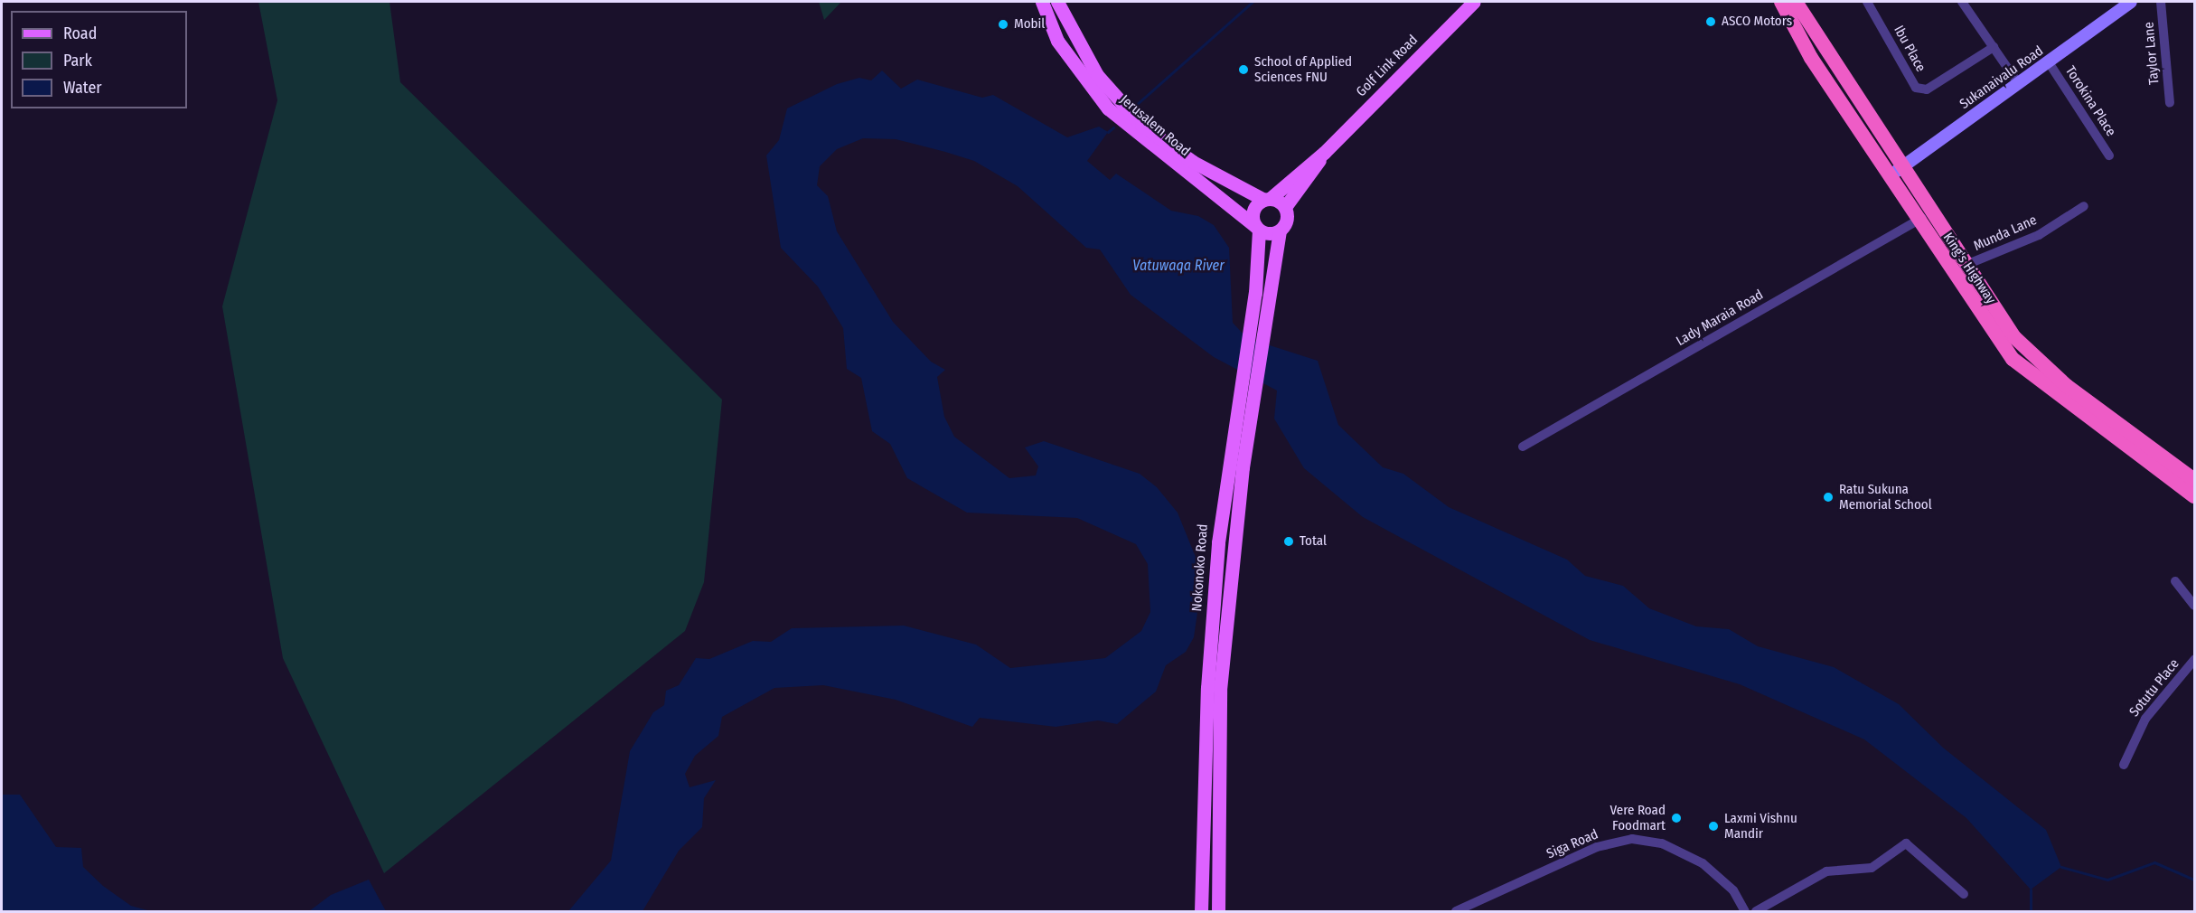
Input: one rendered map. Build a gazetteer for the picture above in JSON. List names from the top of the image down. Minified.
{"streets":{"highway":["King's Highway"],"main road":["Golf Link Road","Sukanaivalu Road","Jerusalem Road","Nokonoko Road"],"street":["Ibu Place","Taylor Lane","Torokina Place","Munda Lane","Lady Maraia Road","Sotutu Place","Siga Road"]},"crossings":[["Golf Link Road","Jerusalem Road"],["Golf Link Road","Nokonoko Road"],["Sukanaivalu Road","Torokina Place"],["Sukanaivalu Road","King's Highway"],["Jerusalem Road","Nokonoko Road"],["Munda Lane","King's Highway"],["King's Highway","Lady Maraia Road"]],"water":["Vatuwaqa River"],"places":["ASCO Motors","Mobil","School of Applied Sciences FNU","Ratu Sukuna Memorial School","Total","Vere Road Foodmart","Laxmi Vishnu Mandir"],"legend":["Road","Park","Water"]}
